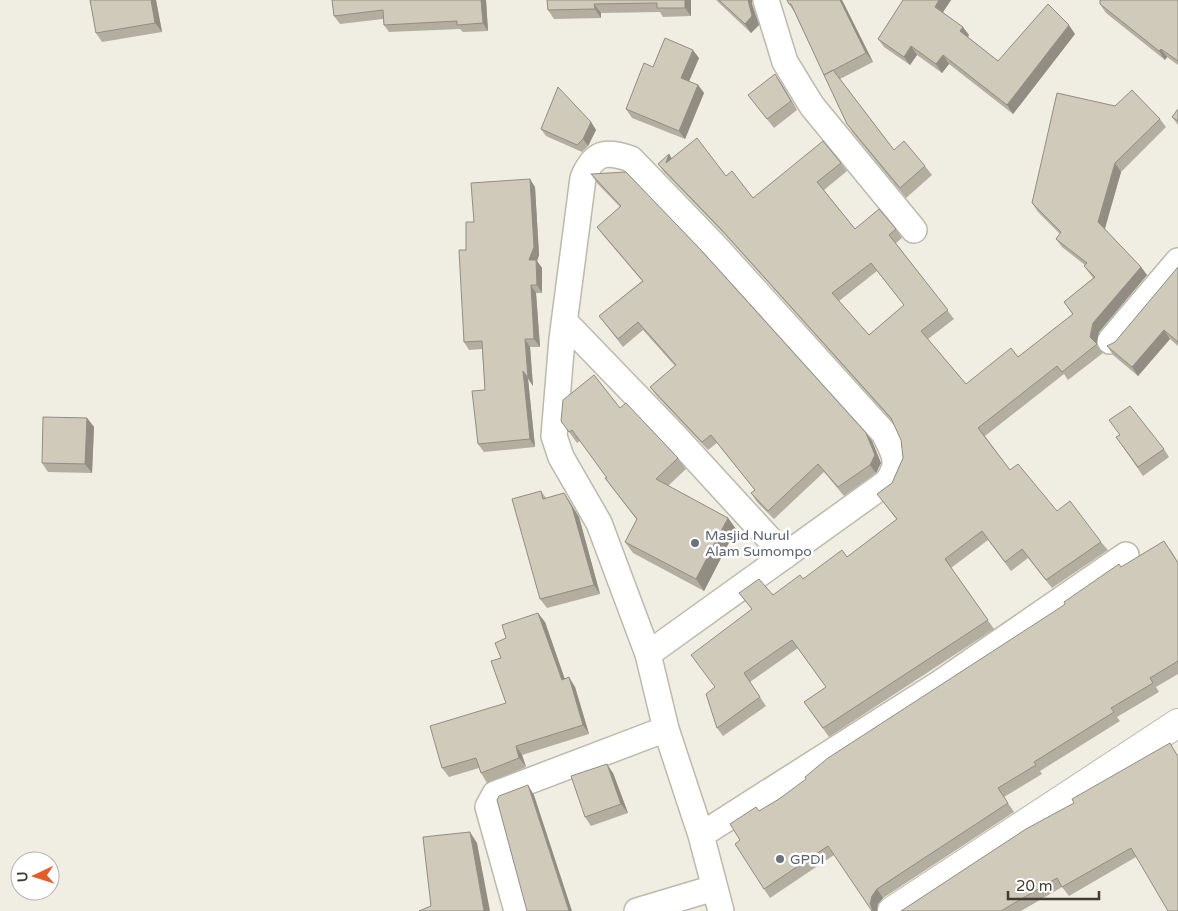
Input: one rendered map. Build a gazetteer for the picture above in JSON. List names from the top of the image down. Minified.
{"places":["Masjid Nurul Alam Sumompo","GPDI"],"scale_bar":"20 m","north":"left"}
